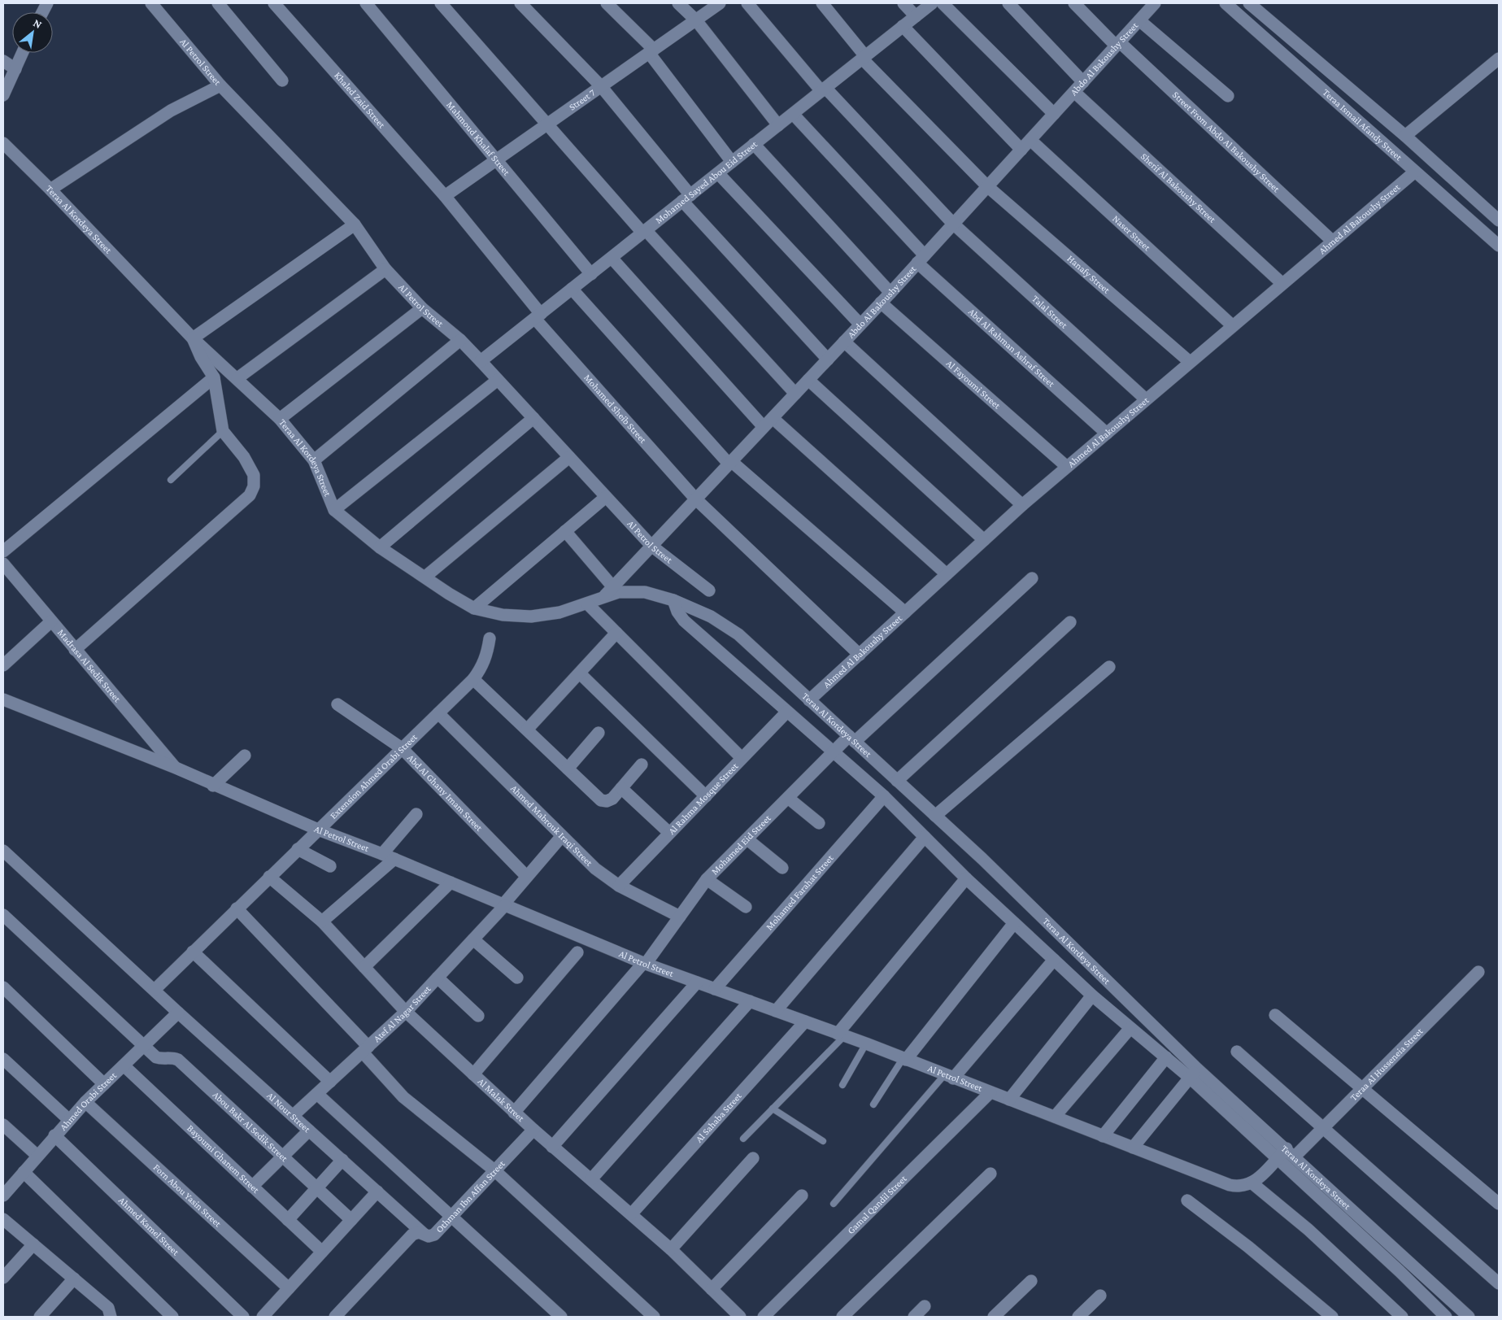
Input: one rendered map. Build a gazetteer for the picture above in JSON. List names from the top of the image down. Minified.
{"streets":{"street":["Abdo Al Bakoushy Street","Al Petrol Street","Khaled Zaid Street","Street 7","Teraa Ismail Afandy Street","Mahmoud Khalaf Street","Street From Abdo Al Bakoushy Street","Mohamed Sayed Abou Eid Street","Sherif Al Bakoushy Street","Ahmed Al Bakoushy Street","Teraa Al Kordeya Street","Naser Street","Hanafy Street","Talal Street","Abd Al Rahman Ashraf Street","Al Fayoumi Street","Mohamed Sheib Street","Madrasa Al Sedik Street","Extension Ahmed Orabi Street","Abd Al Ghany Imam Street","Al Rahma Mosque Street","Ahmed Mabrouk Iraqi Street","Mohamed Eid Street","Mohamed Farahat Street","Atef Al Nagar Street","Teraa Al Husseneia Street","Al Malak Street","Ahmed Orabi Street","Al Nour Street","Al Sahaba Street","Abou Bakr Al Sedik Street","Bayoumi Ghanem Street","Forn Abou Yasin Street","Othman Ibn Affan Street","Gamal Qandil Street","Ahmed Kamel Street"]},"crossings":[["Abdo Al Bakoushy Street","Al Petrol Street"],["Abdo Al Bakoushy Street","Street From Abdo Al Bakoushy Street"],["Abdo Al Bakoushy Street","Sherif Al Bakoushy Street"],["Abdo Al Bakoushy Street","Teraa Al Kordeya Street"],["Abdo Al Bakoushy Street","Naser Street"],["Abdo Al Bakoushy Street","Hanafy Street"],["Abdo Al Bakoushy Street","Talal Street"],["Abdo Al Bakoushy Street","Abd Al Rahman Ashraf Street"],["Abdo Al Bakoushy Street","Al Fayoumi Street"],["Abdo Al Bakoushy Street","Mohamed Sheib Street"],["Al Petrol Street","Mohamed Sayed Abou Eid Street"],["Al Petrol Street","Madrasa Al Sedik Street"],["Al Petrol Street","Extension Ahmed Orabi Street"],["Al Petrol Street","Mohamed Eid Street"],["Al Petrol Street","Mohamed Farahat Street"],["Al Petrol Street","Atef Al Nagar Street"],["Al Petrol Street","Al Sahaba Street"],["Al Petrol Street","Gamal Qandil Street"],["Khaled Zaid Street","Street 7"],["Khaled Zaid Street","Mohamed Sayed Abou Eid Street"],["Khaled Zaid Street","Mohamed Sheib Street"],["Street 7","Mahmoud Khalaf Street"],["Teraa Ismail Afandy Street","Ahmed Al Bakoushy Street"],["Mahmoud Khalaf Street","Mohamed Sayed Abou Eid Street"],["Street From Abdo Al Bakoushy Street","Ahmed Al Bakoushy Street"],["Mohamed Sayed Abou Eid Street","Hanafy Street"],["Mohamed Sayed Abou Eid Street","Talal Street"],["Mohamed Sayed Abou Eid Street","Abd Al Rahman Ashraf Street"],["Mohamed Sayed Abou Eid Street","Mohamed Sheib Street"],["Sherif Al Bakoushy Street","Ahmed Al Bakoushy Street"],["Ahmed Al Bakoushy Street","Teraa Al Kordeya Street"],["Ahmed Al Bakoushy Street","Naser Street"],["Ahmed Al Bakoushy Street","Hanafy Street"],["Ahmed Al Bakoushy Street","Talal Street"],["Ahmed Al Bakoushy Street","Abd Al Rahman Ashraf Street"],["Ahmed Al Bakoushy Street","Al Fayoumi Street"],["Ahmed Al Bakoushy Street","Mohamed Sheib Street"],["Teraa Al Kordeya Street","Al Rahma Mosque Street"],["Teraa Al Kordeya Street","Mohamed Eid Street"],["Teraa Al Kordeya Street","Mohamed Farahat Street"],["Teraa Al Kordeya Street","Teraa Al Husseneia Street"],["Extension Ahmed Orabi Street","Abd Al Ghany Imam Street"],["Extension Ahmed Orabi Street","Ahmed Mabrouk Iraqi Street"],["Extension Ahmed Orabi Street","Al Malak Street"],["Extension Ahmed Orabi Street","Al Nour Street"],["Abd Al Ghany Imam Street","Atef Al Nagar Street"],["Al Rahma Mosque Street","Ahmed Mabrouk Iraqi Street"],["Ahmed Mabrouk Iraqi Street","Mohamed Eid Street"],["Ahmed Mabrouk Iraqi Street","Atef Al Nagar Street"],["Mohamed Eid Street","Al Malak Street"],["Atef Al Nagar Street","Al Malak Street"],["Atef Al Nagar Street","Al Nour Street"],["Al Malak Street","Al Sahaba Street"],["Al Malak Street","Othman Ibn Affan Street"],["Ahmed Orabi Street","Al Nour Street"],["Ahmed Orabi Street","Abou Bakr Al Sedik Street"],["Ahmed Orabi Street","Bayoumi Ghanem Street"],["Ahmed Orabi Street","Forn Abou Yasin Street"],["Ahmed Orabi Street","Ahmed Kamel Street"],["Al Nour Street","Othman Ibn Affan Street"]],"north":"top right"}
